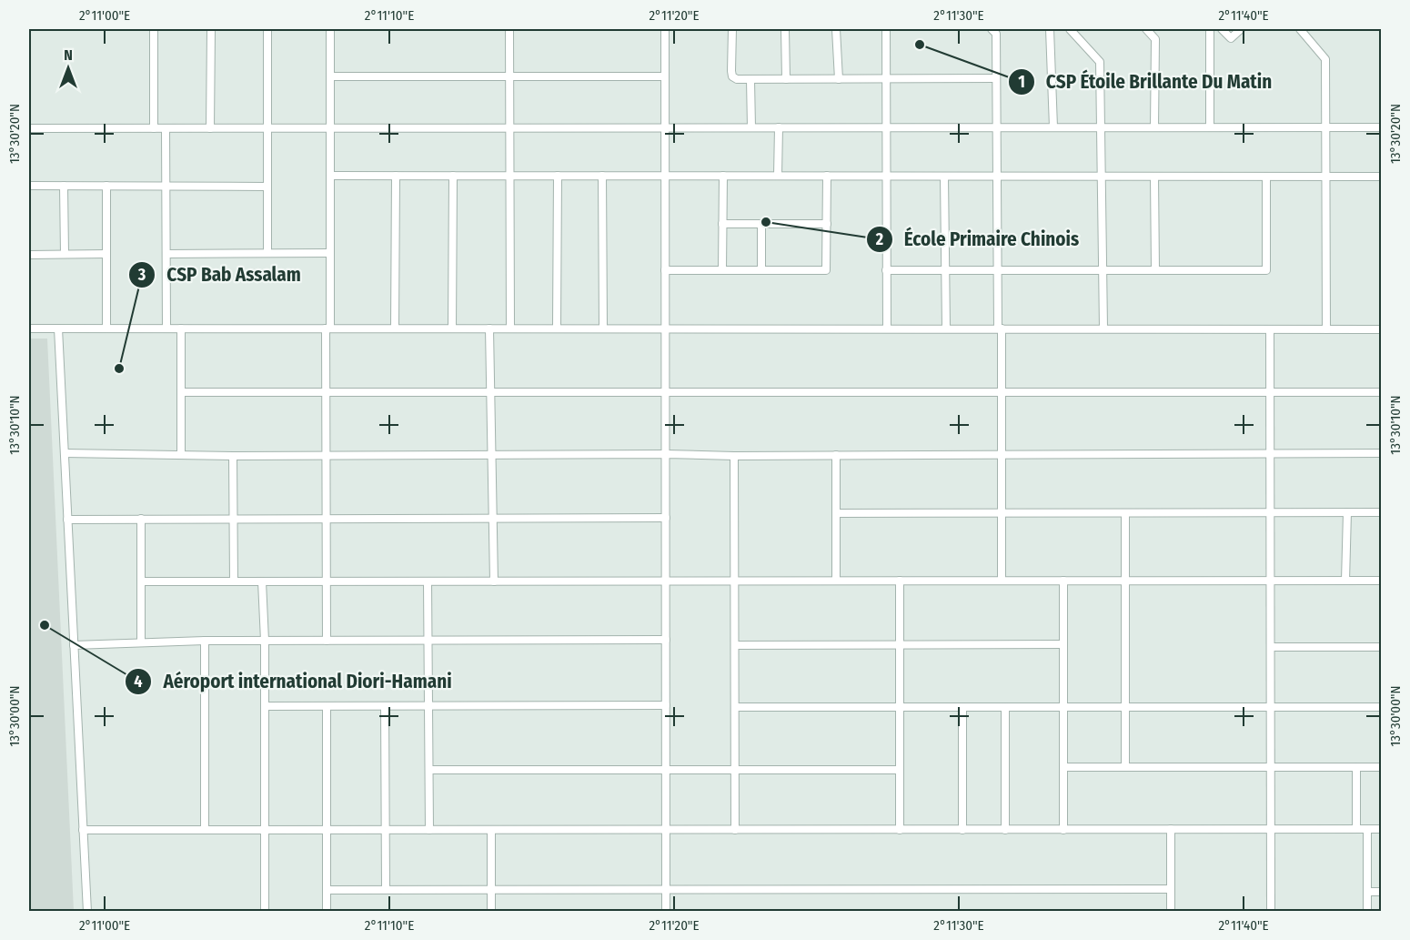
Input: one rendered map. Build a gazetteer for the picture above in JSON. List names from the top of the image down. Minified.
{"places":["CSP Étoile Brillante Du Matin","École Primaire Chinois","CSP Bab Assalam","Aéroport international Diori-Hamani"],"north":"top","coordinates":["2°11'00\"E","2°11'10\"E","2°11'20\"E","2°11'30\"E","2°11'40\"E","13°30'20\"N","13°30'10\"N","13°30'00\"N"]}
